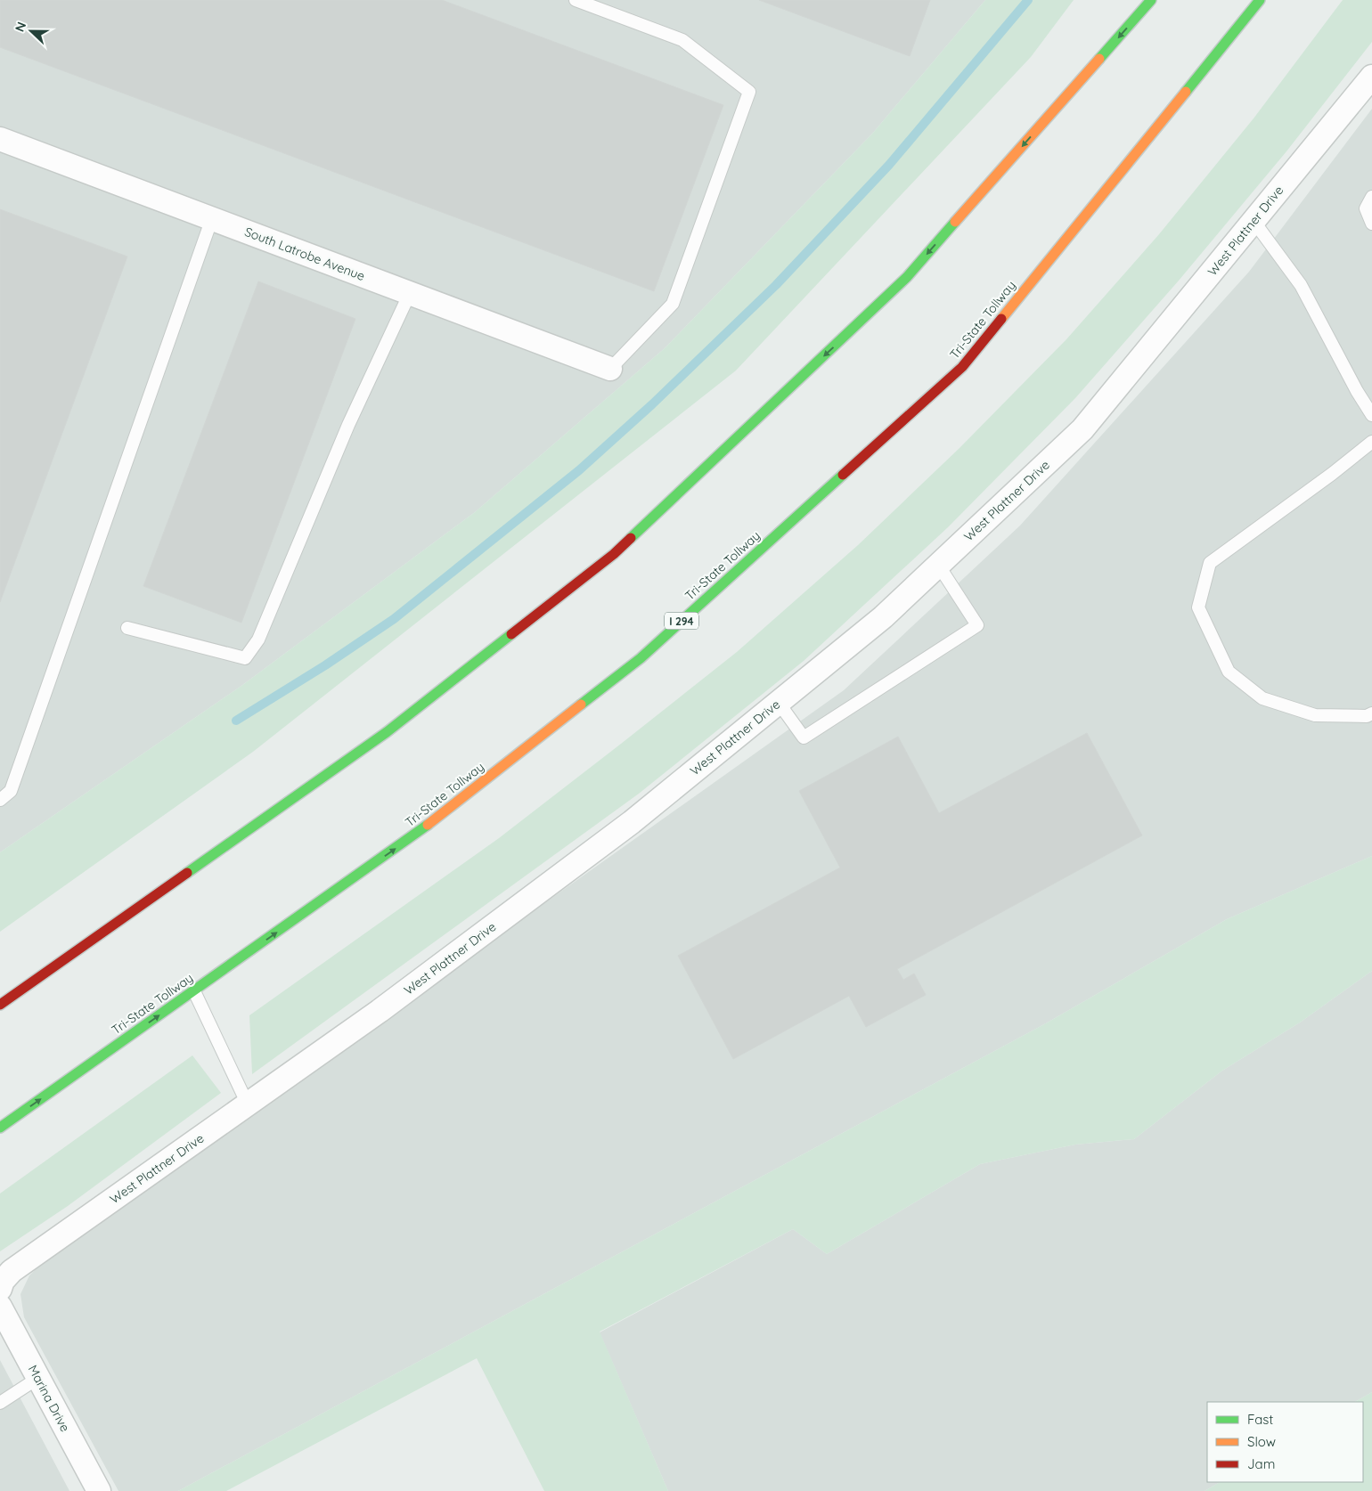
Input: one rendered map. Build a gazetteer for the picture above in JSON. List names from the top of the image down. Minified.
{"streets":{"highway":["Tri-State Tollway","I 294"],"street":["West Plattner Drive","South Latrobe Avenue","Marina Drive"]},"one_way":["Tri-State Tollway"],"legend":["Fast","Slow","Jam"],"north":"left"}
